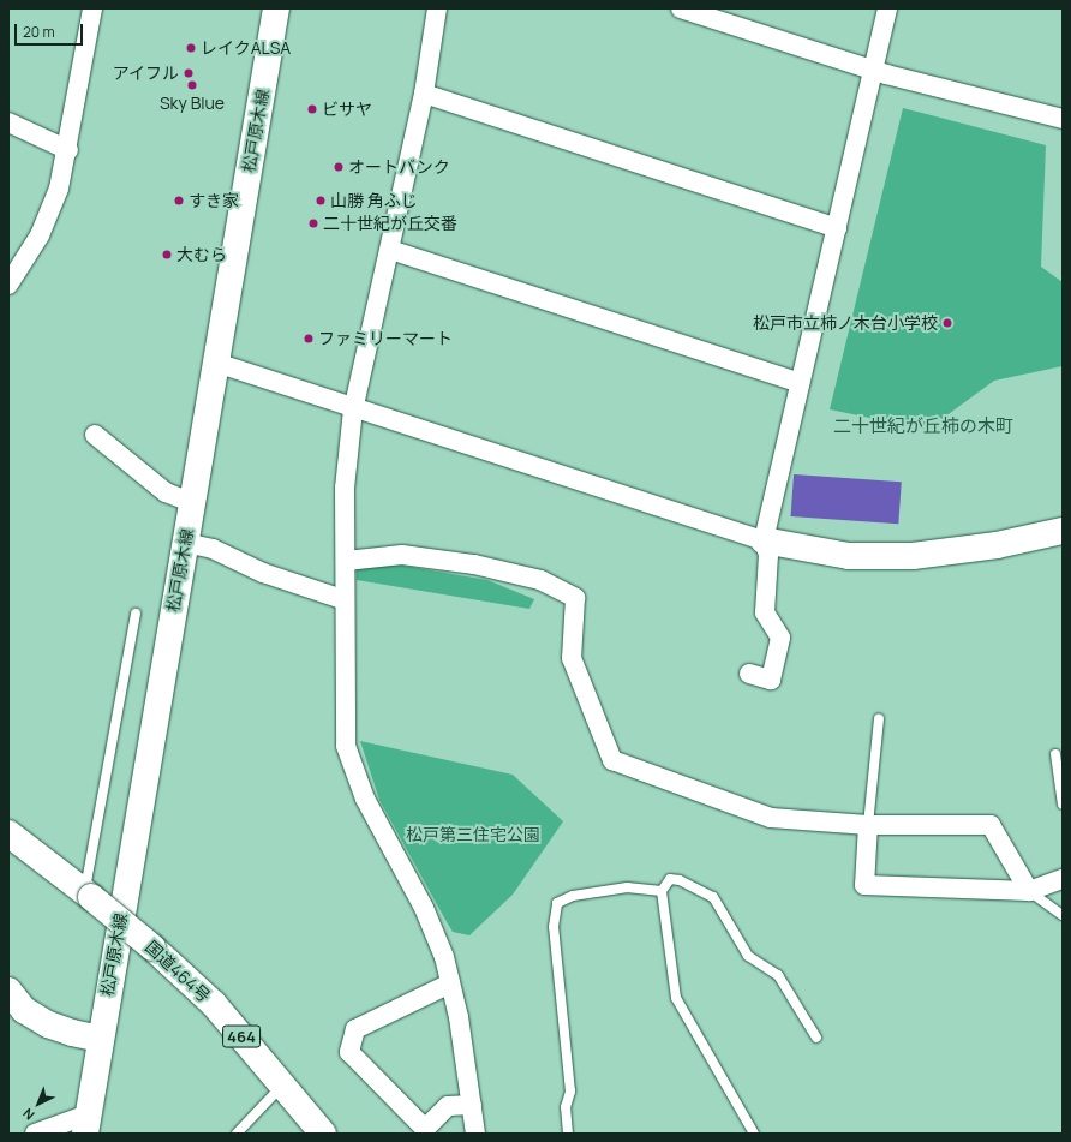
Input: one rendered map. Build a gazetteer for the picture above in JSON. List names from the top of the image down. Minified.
{"streets":{"main road":["松戸原木線","国道464号","464"]},"districts":["二十世紀が丘柿の木町"],"parks":["松戸第三住宅公園"],"places":["レイクALSA","アイフル","Sky Blue","ビサヤ","オートバンク","すき家","山勝 角ふじ","二十世紀が丘交番","大むら","松戸市立柿ノ木台小学校","ファミリーマート"],"scale_bar":"20 m","north":"bottom left"}
